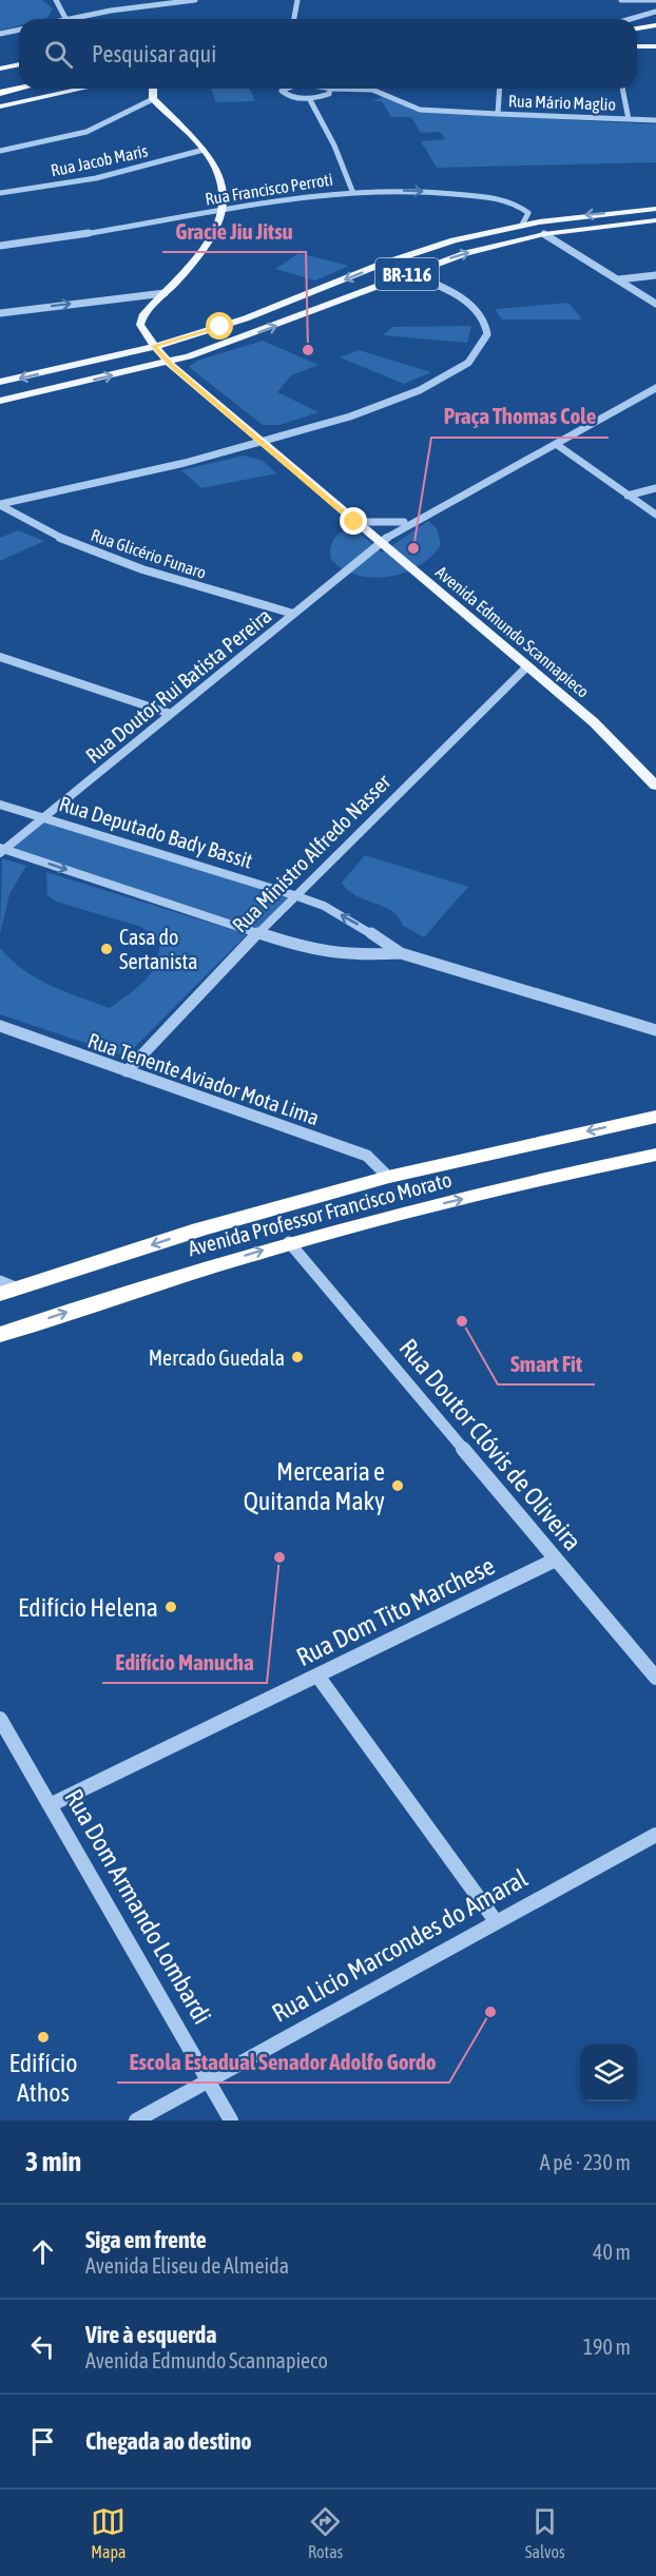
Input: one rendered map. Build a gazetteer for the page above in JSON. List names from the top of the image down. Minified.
{"streets":{"highway":["Avenida Professor Francisco Morato"],"main road":["BR-116","Avenida Edmundo Scannapieco"],"street":["Rua Mário Maglio","Rua Jacob Maris","Rua Francisco Perroti","Rua Glicério Funaro","Rua Doutor Rui Batista Pereira","Rua Deputado Bady Bassit","Rua Ministro Alfredo Nasser","Rua Tenente Aviador Mota Lima","Rua Doutor Clóvis de Oliveira","Rua Dom Tito Marchese","Rua Dom Armando Lombardi","Rua Licio Marcondes do Amaral"]},"crossings":[["Rua Francisco Perroti","BR-116"],["BR-116","Avenida Edmundo Scannapieco"],["Rua Glicério Funaro","Rua Doutor Rui Batista Pereira"],["Avenida Edmundo Scannapieco","Rua Doutor Rui Batista Pereira"],["Avenida Edmundo Scannapieco","Rua Ministro Alfredo Nasser"],["Rua Doutor Rui Batista Pereira","Rua Deputado Bady Bassit"],["Rua Deputado Bady Bassit","Rua Ministro Alfredo Nasser"],["Rua Ministro Alfredo Nasser","Rua Tenente Aviador Mota Lima"],["Rua Tenente Aviador Mota Lima","Avenida Professor Francisco Morato"],["Avenida Professor Francisco Morato","Rua Doutor Clóvis de Oliveira"],["Rua Doutor Clóvis de Oliveira","Rua Dom Tito Marchese"],["Rua Dom Tito Marchese","Rua Dom Armando Lombardi"],["Rua Dom Armando Lombardi","Rua Licio Marcondes do Amaral"]],"places":["Gracie Jiu Jitsu","Praça Thomas Cole","Casa do Sertanista","Smart Fit","Mercado Guedala","Mercearia e Quitanda Maky","Edifício Manucha","Edifício Helena","Escola Estadual Senador Adolfo Gordo","Edifício Athos"],"page":{"search":"Pesquisar aqui","heading":["3 min","A pé · 230 m"],"list":[["Siga em frente","Avenida Eliseu de Almeida","40 m"],["Vire à esquerda","Avenida Edmundo Scannapieco","190 m"],"Chegada ao destino"],"nav":["Mapa","Rotas","Salvos"]}}
